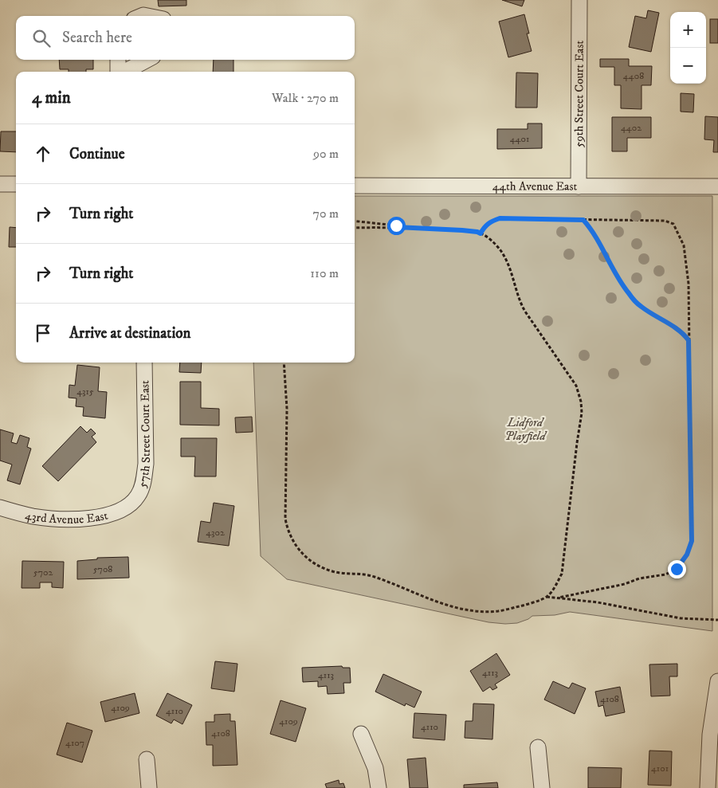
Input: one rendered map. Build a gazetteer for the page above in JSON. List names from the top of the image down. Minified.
{"streets":{"street":["59th Street Court East","44th Avenue East","57th Street Court East","43rd Avenue East"]},"crossings":[["59th Street Court East","44th Avenue East"],["57th Street Court East","43rd Avenue East"]],"parks":["Lidford Playfield"],"house_numbers":["4408","4402","4401","4315","4302","5708","5702","4113","4113","4108","4109","4110","4109","4110","4108","4107","4101"],"page":{"map_buttons":["+","−"],"search":"Search here","heading":["4 min","Walk · 270 m"],"list":[["Continue","90 m"],["Turn right","70 m"],["Turn right","110 m"],"Arrive at destination"]}}
